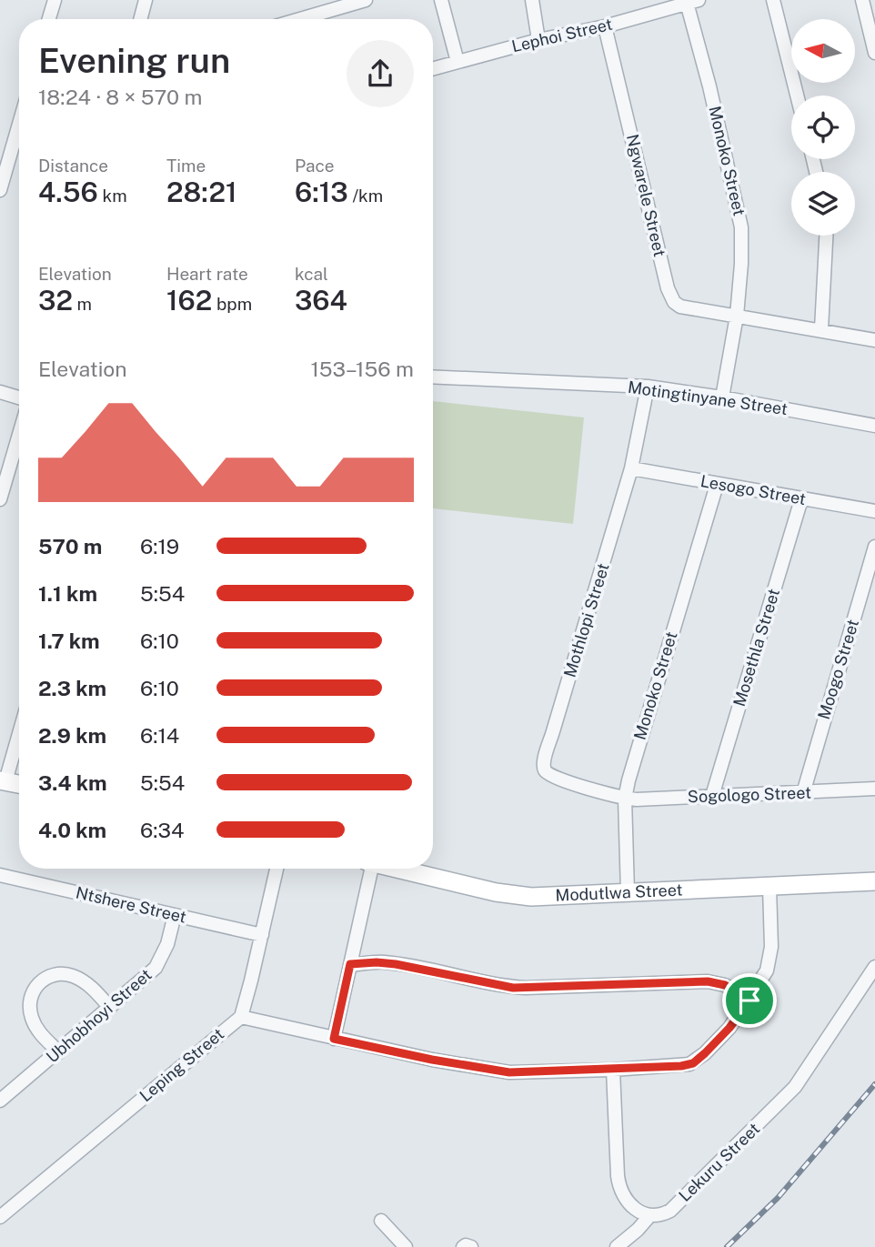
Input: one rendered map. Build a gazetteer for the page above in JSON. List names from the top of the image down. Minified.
{"streets":{"street":["Lephoi Street","Monoko Street","Ngwarele Street","Motingtinyane Street","Lesogo Street","Mothlopi Street","Mosethla Street","Moogo Street","Sogologo Street","Modutlwa Street","Ntshere Street","Ubhobhoyi Street","Leping Street","Lekuru Street"]},"crossings":[["Lephoi Street","Monoko Street"],["Lephoi Street","Ngwarele Street"],["Monoko Street","Ngwarele Street"],["Monoko Street","Motingtinyane Street"],["Monoko Street","Lesogo Street"],["Monoko Street","Mothlopi Street"],["Monoko Street","Sogologo Street"],["Monoko Street","Modutlwa Street"],["Motingtinyane Street","Mothlopi Street"],["Lesogo Street","Mothlopi Street"],["Lesogo Street","Mosethla Street"],["Mothlopi Street","Sogologo Street"],["Mosethla Street","Sogologo Street"],["Moogo Street","Sogologo Street"],["Ntshere Street","Ubhobhoyi Street"]],"north":"left","page":{"heading":["Evening run","18:24 · 8 × 570 m"],"stats":[["Distance","4.56 km"],["Time","28:21"],["Pace","6:13 /km"],["Elevation","32 m"],["Heart rate","162 bpm"],["kcal","364"]],"chart":["Elevation","153–156 m"],"list":[{"name":"570 m","note":"6:19"},{"name":"1.1 km","note":"5:54"},{"name":"1.7 km","note":"6:10"},{"name":"2.3 km","note":"6:10"},{"name":"2.9 km","note":"6:14"},{"name":"3.4 km","note":"5:54"},{"name":"4.0 km","note":"6:34"}]}}
